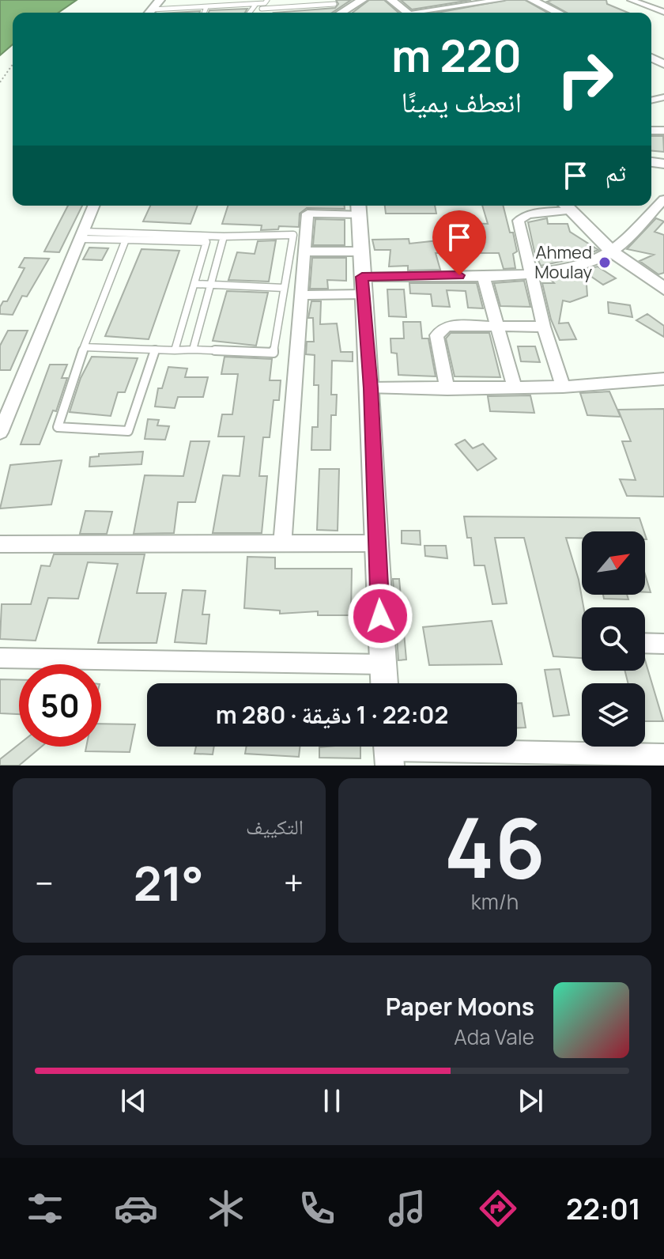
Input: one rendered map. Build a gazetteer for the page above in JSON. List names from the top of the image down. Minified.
{"places":["Ahmed Moulay"],"north":"top right","page":{"turn":["220 m","انعطف يمينًا"],"then":"ثم","limit":"50","trip":"22:02 · 1 دقيقة · 280 m","tile":[["46","km/h"],"التكييف"],"heat":["−","21°","+"],"song":["Paper Moons","Ada Vale"],"tabs":"22:01"}}
